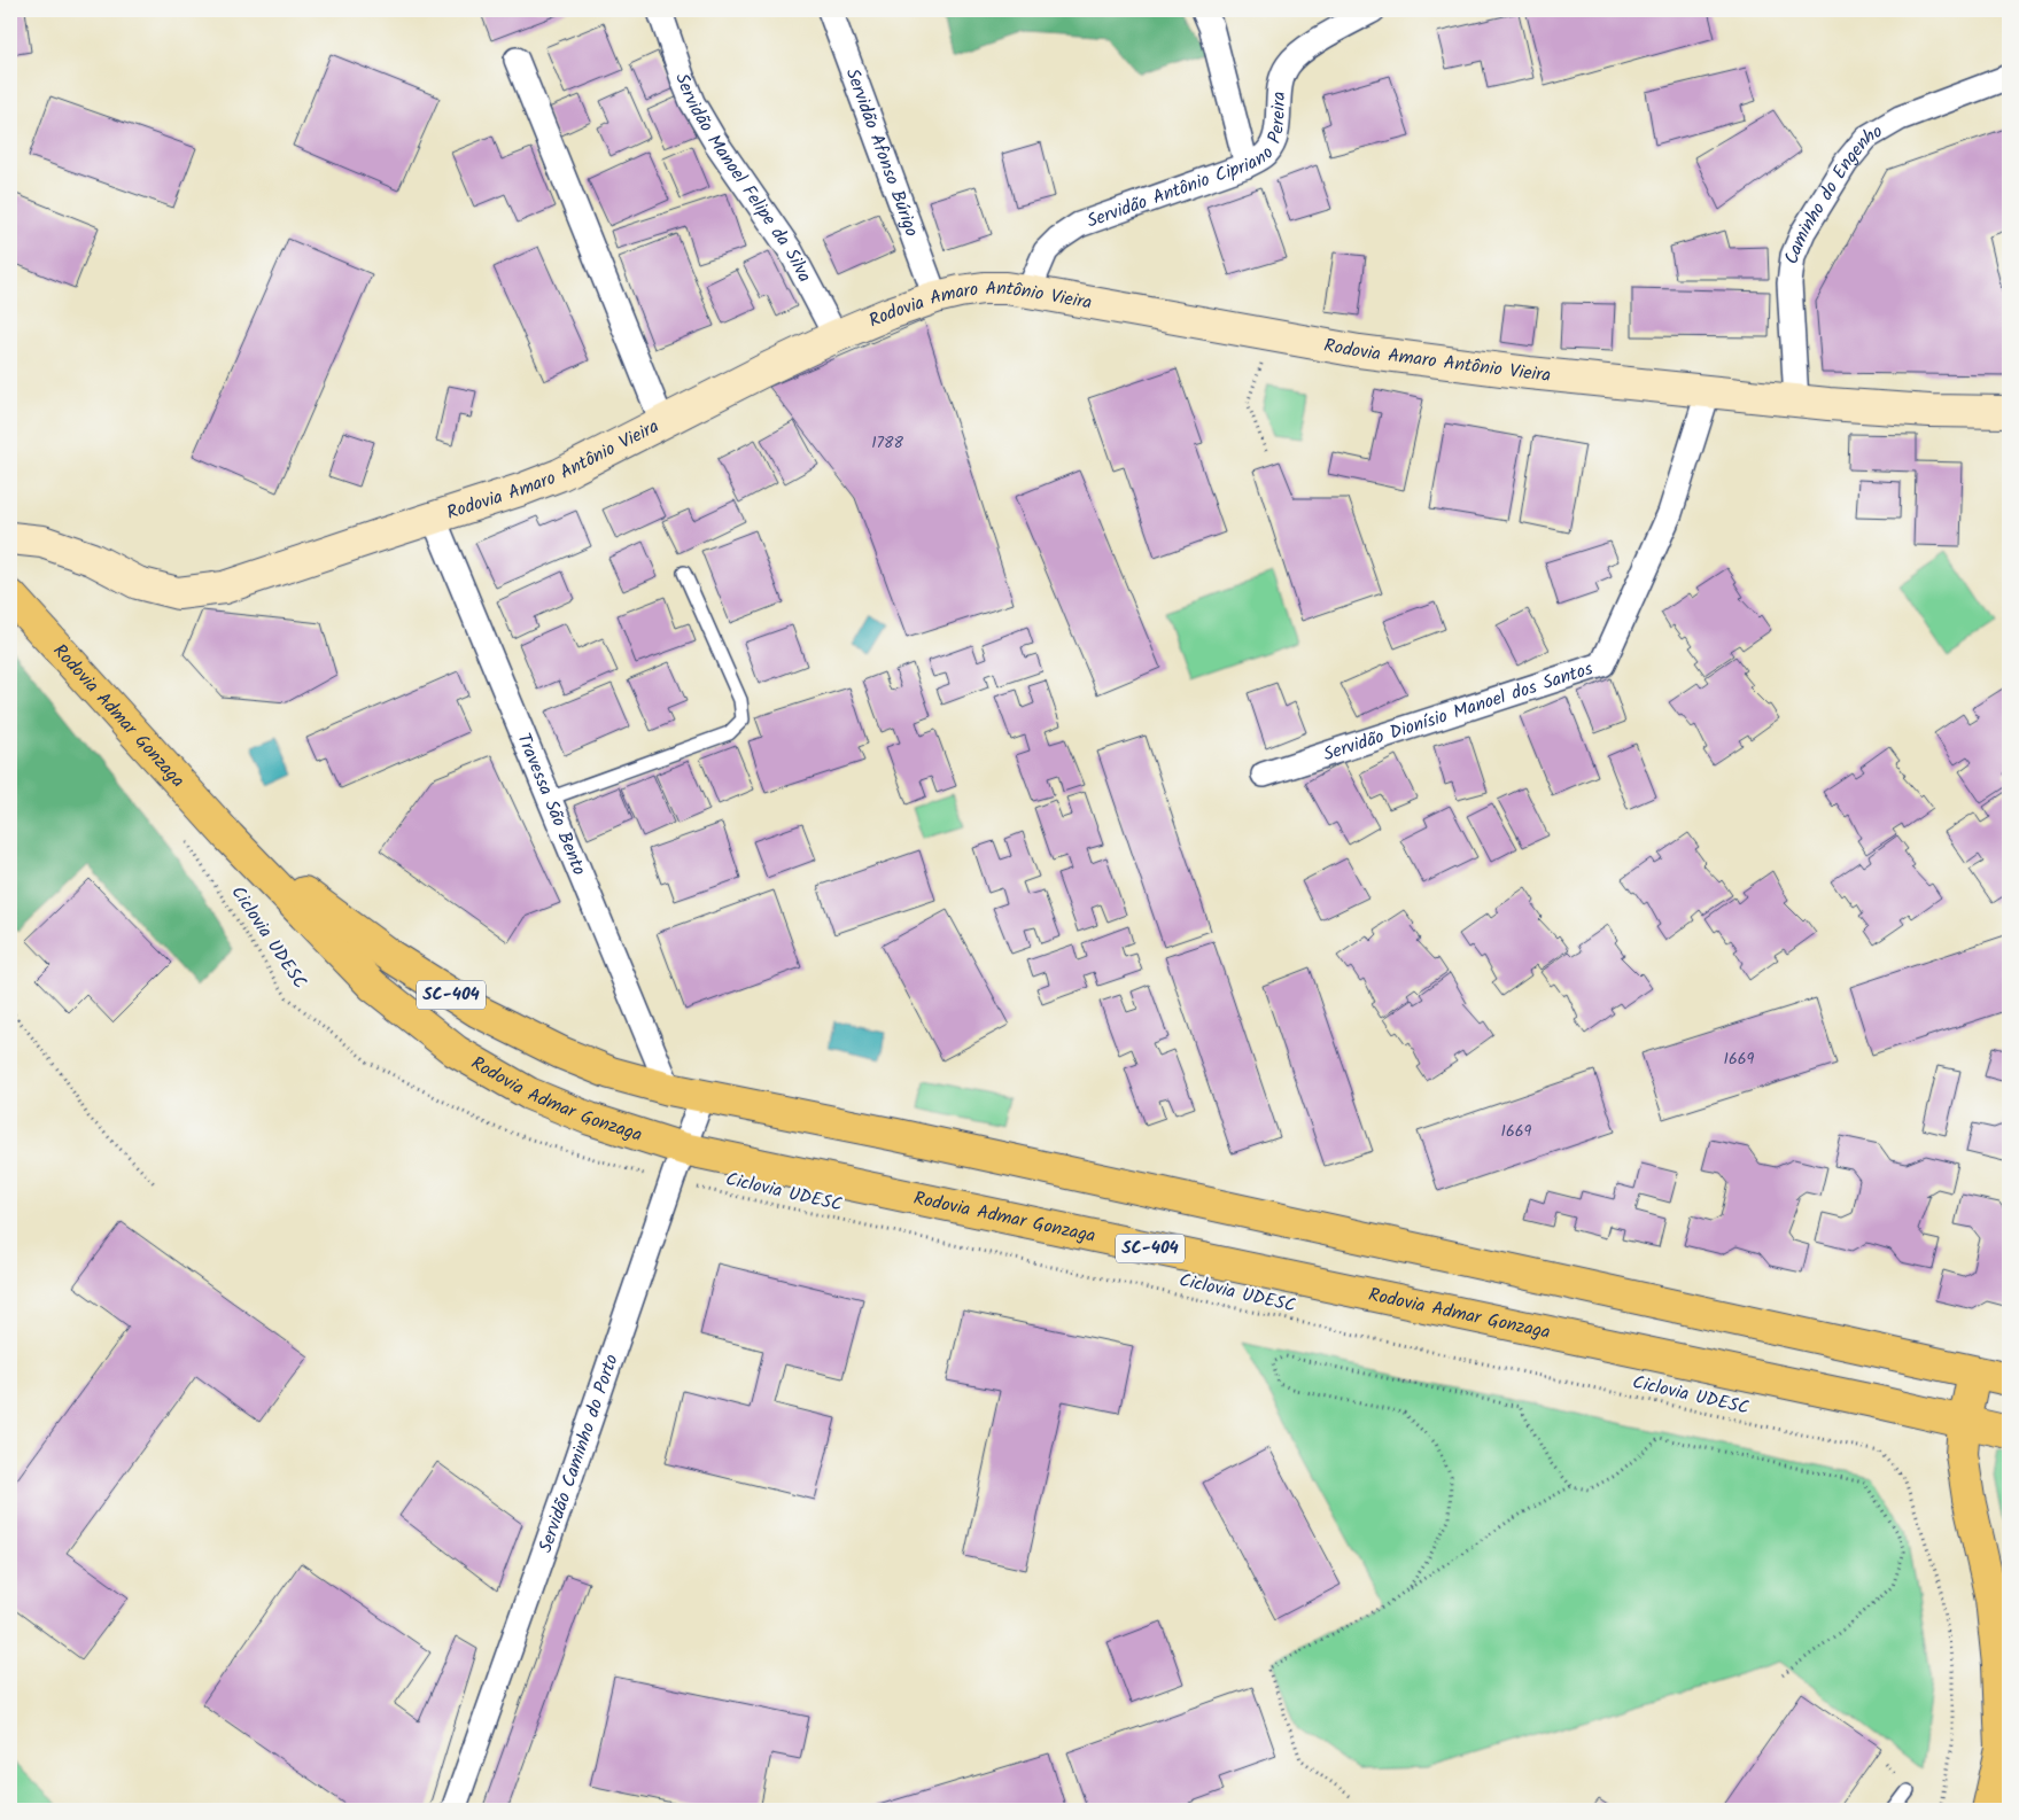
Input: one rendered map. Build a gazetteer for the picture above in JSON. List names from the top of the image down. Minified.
{"streets":{"main road":["Rodovia Amaro Antônio Vieira","Rodovia Admar Gonzaga","SC-404"],"street":["Servidão Afonso Búrigo","Servidão Antônio Cipriano Pereira","Servidão Manoel Felipe da Silva","Caminho do Engenho","Servidão Dionísio Manoel dos Santos","Travessa São Bento","Servidão Caminho do Porto"],"path":["Ciclovia UDESC"]},"crossings":[["Servidão Afonso Búrigo","Rodovia Amaro Antônio Vieira"],["Servidão Antônio Cipriano Pereira","Rodovia Amaro Antônio Vieira"],["Servidão Manoel Felipe da Silva","Rodovia Amaro Antônio Vieira"],["Caminho do Engenho","Rodovia Amaro Antônio Vieira"],["Rodovia Amaro Antônio Vieira","Servidão Dionísio Manoel dos Santos"],["Rodovia Amaro Antônio Vieira","Travessa São Bento"],["Rodovia Admar Gonzaga","Travessa São Bento"],["Rodovia Admar Gonzaga","Servidão Caminho do Porto"],["Ciclovia UDESC","Servidão Caminho do Porto"]],"house_numbers":["1788","1669","1669"]}
